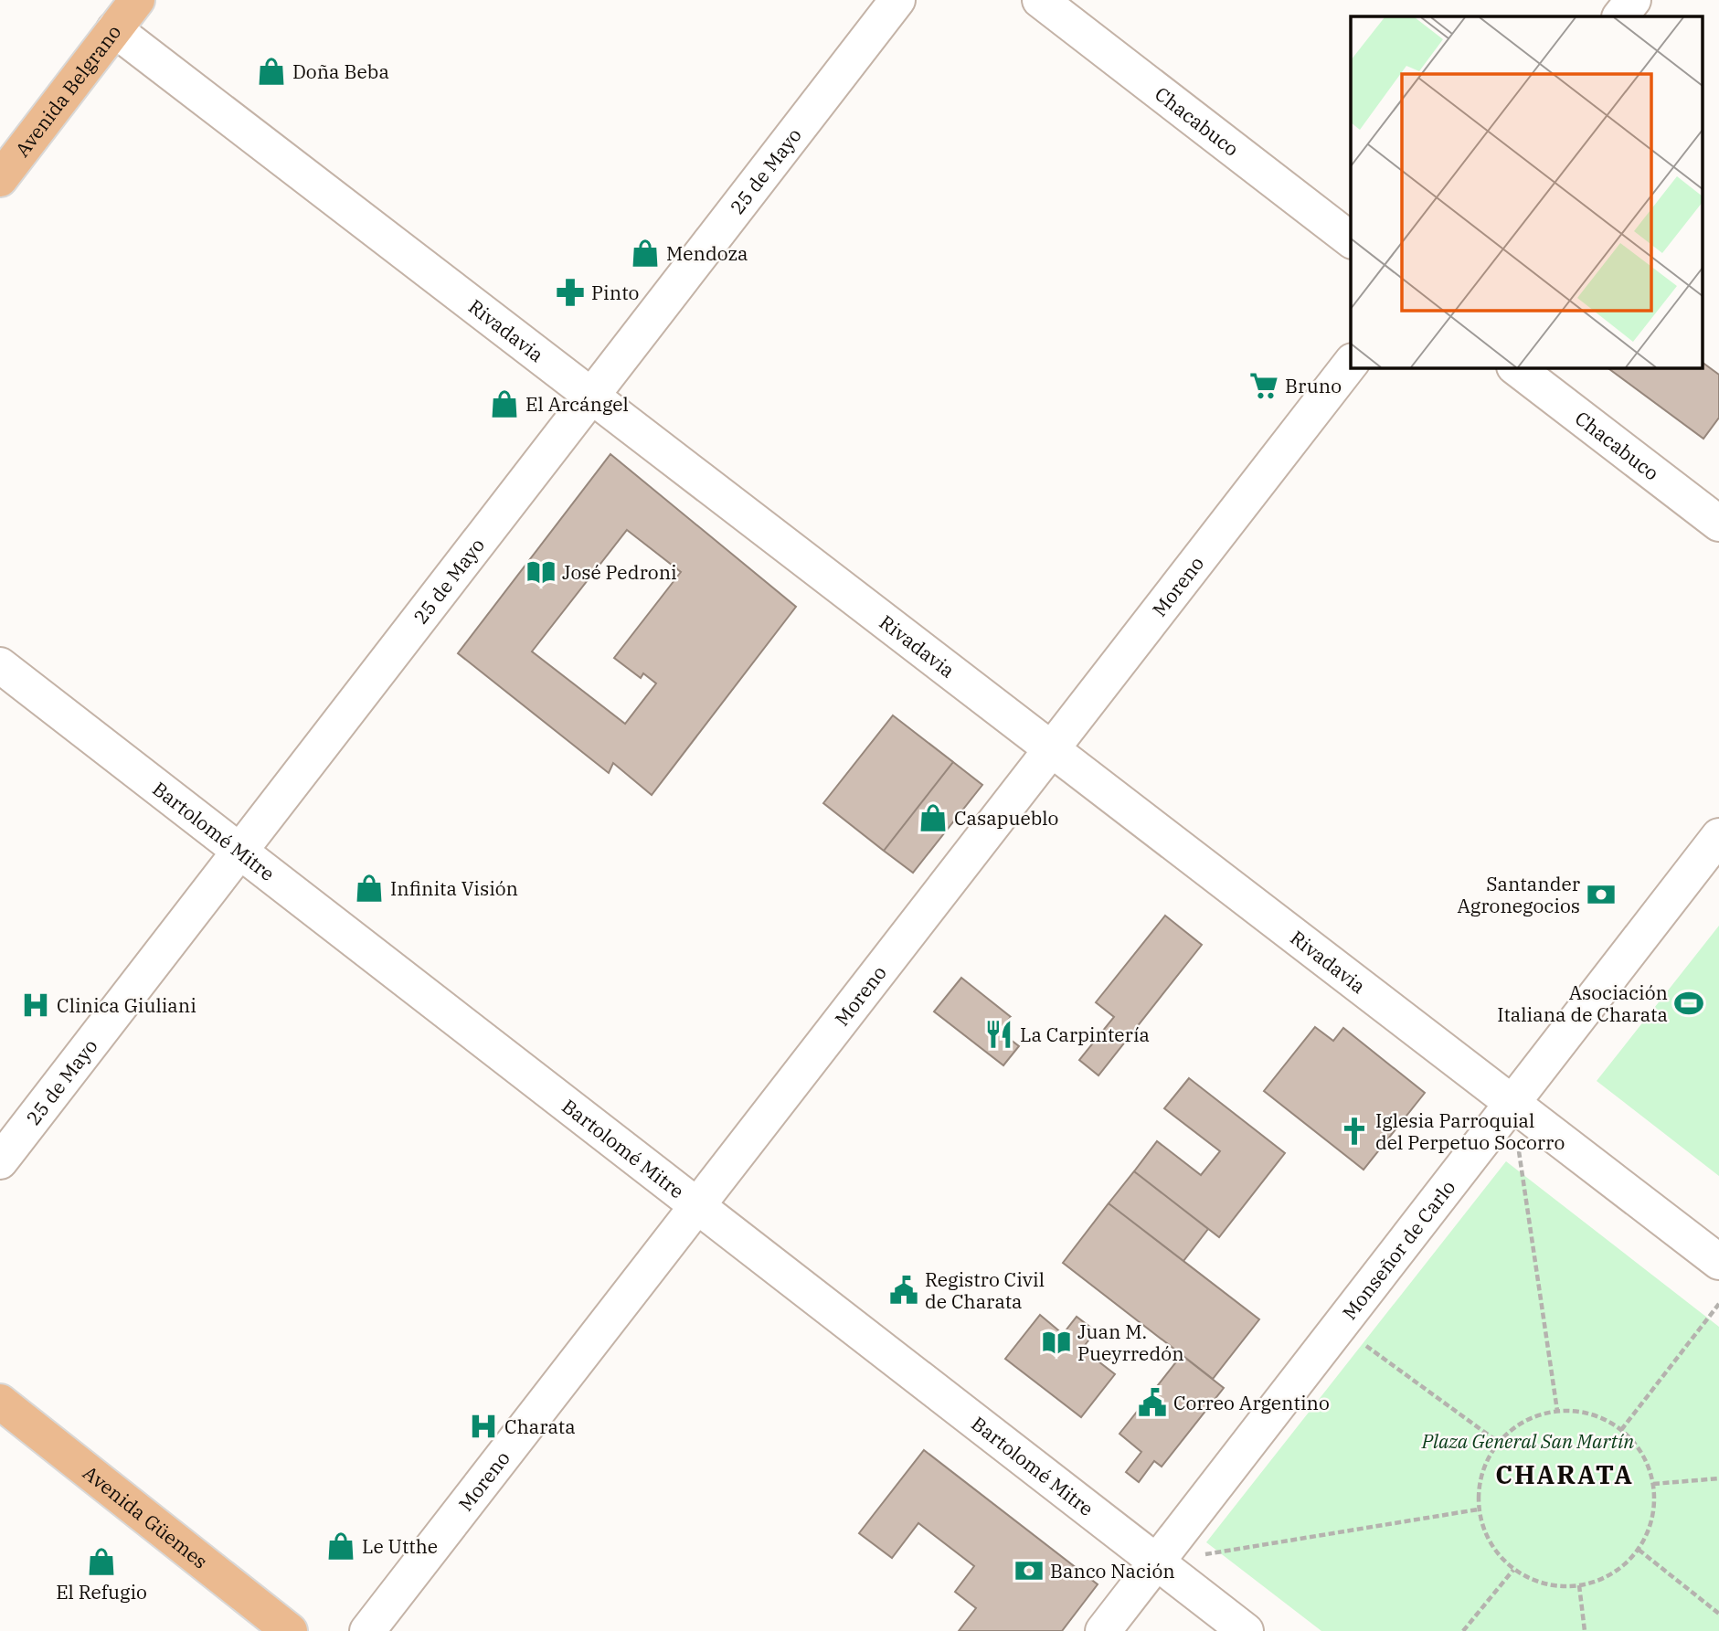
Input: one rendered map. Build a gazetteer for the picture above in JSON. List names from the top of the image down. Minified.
{"streets":{"main road":["Avenida Belgrano","Avenida Güemes"],"street":["Chacabuco","25 de Mayo","Rivadavia","Moreno","Bartolomé Mitre","Monseñor de Carlo"]},"crossings":[["Avenida Belgrano","Rivadavia"],["25 de Mayo","Rivadavia"],["25 de Mayo","Bartolomé Mitre"],["Rivadavia","Moreno"],["Rivadavia","Monseñor de Carlo"],["Moreno","Bartolomé Mitre"],["Bartolomé Mitre","Monseñor de Carlo"]],"districts":["CHARATA"],"parks":["Plaza General San Martín"],"places":{"shop":["Doña Beba","Mendoza","El Arcángel","Casapueblo","Infinita Visión","Le Utthe","El Refugio"],"pharmacy":["Pinto"],"supermarket":["Bruno"],"library":["José Pedroni","Juan M. Pueyrredón"],"bank":["Santander Agronegocios","Banco Nación"],"sports":["Asociación Italiana de Charata"],"hospital":["Clinica Giuliani","Charata"],"restaurant":["La Carpintería"],"church":["Iglesia Parroquial del Perpetuo Socorro"],"public building":["Registro Civil de Charata","Correo Argentino"]}}
